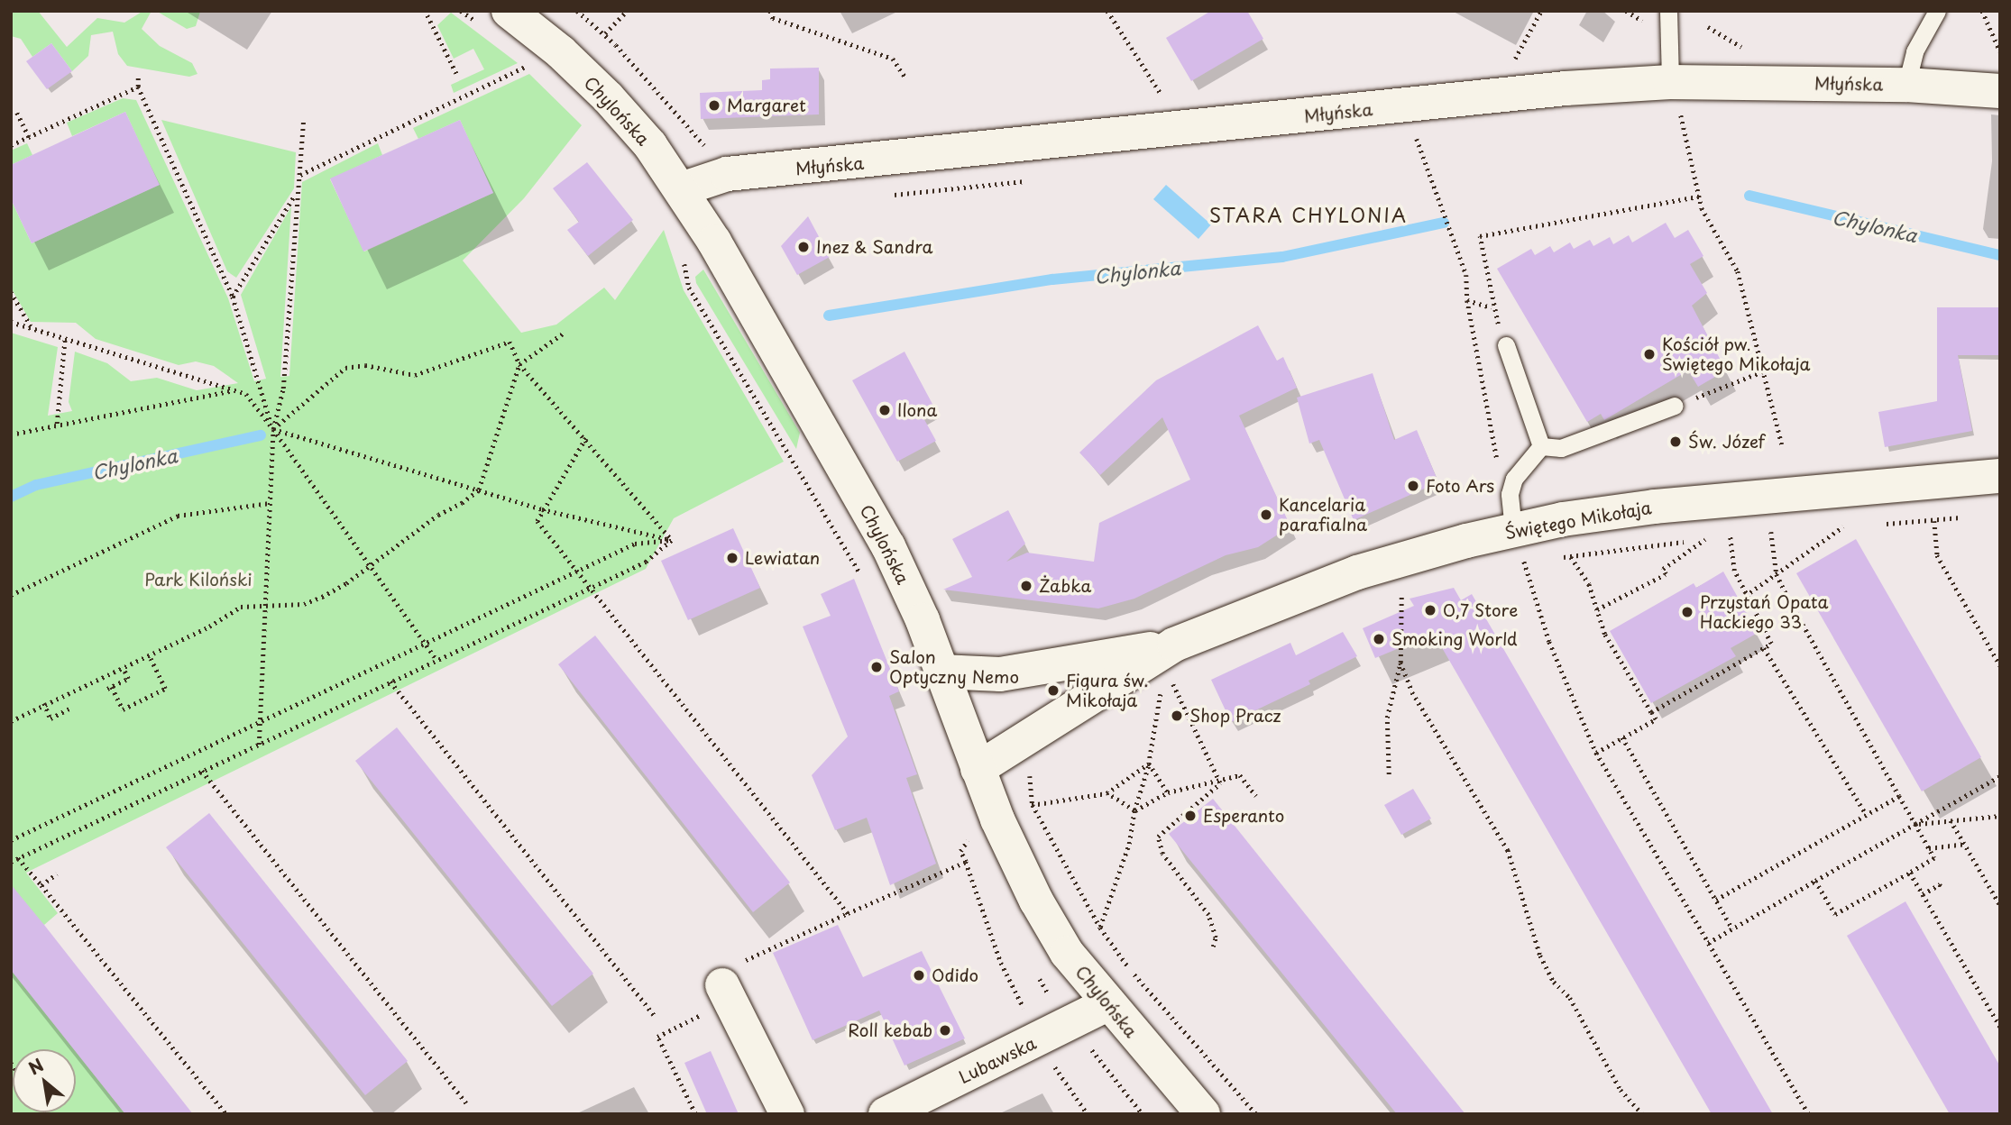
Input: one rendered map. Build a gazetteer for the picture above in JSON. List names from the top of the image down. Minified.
{"streets":{"street":["Młyńska","Chylońska","Świętego Mikołaja","Lubawska"]},"crossings":[["Młyńska","Chylońska"],["Chylońska","Świętego Mikołaja"],["Chylońska","Lubawska"]],"districts":["STARA CHYLONIA"],"water":["Chylonka"],"parks":["Park Kiloński"],"places":["Margaret","Inez & Sandra","Kościół pw. Świętego Mikołaja","Ilona","Św. Józef","Foto Ars","Kancelaria parafialna","Lewiatan","Żabka","0,7 Store","Przystań Opata Hackiego 33","Smoking World","Salon Optyczny Nemo","Figura św. Mikołaja","Shop Pracz","Esperanto","Odido","Roll kebab"],"north":"top left"}
